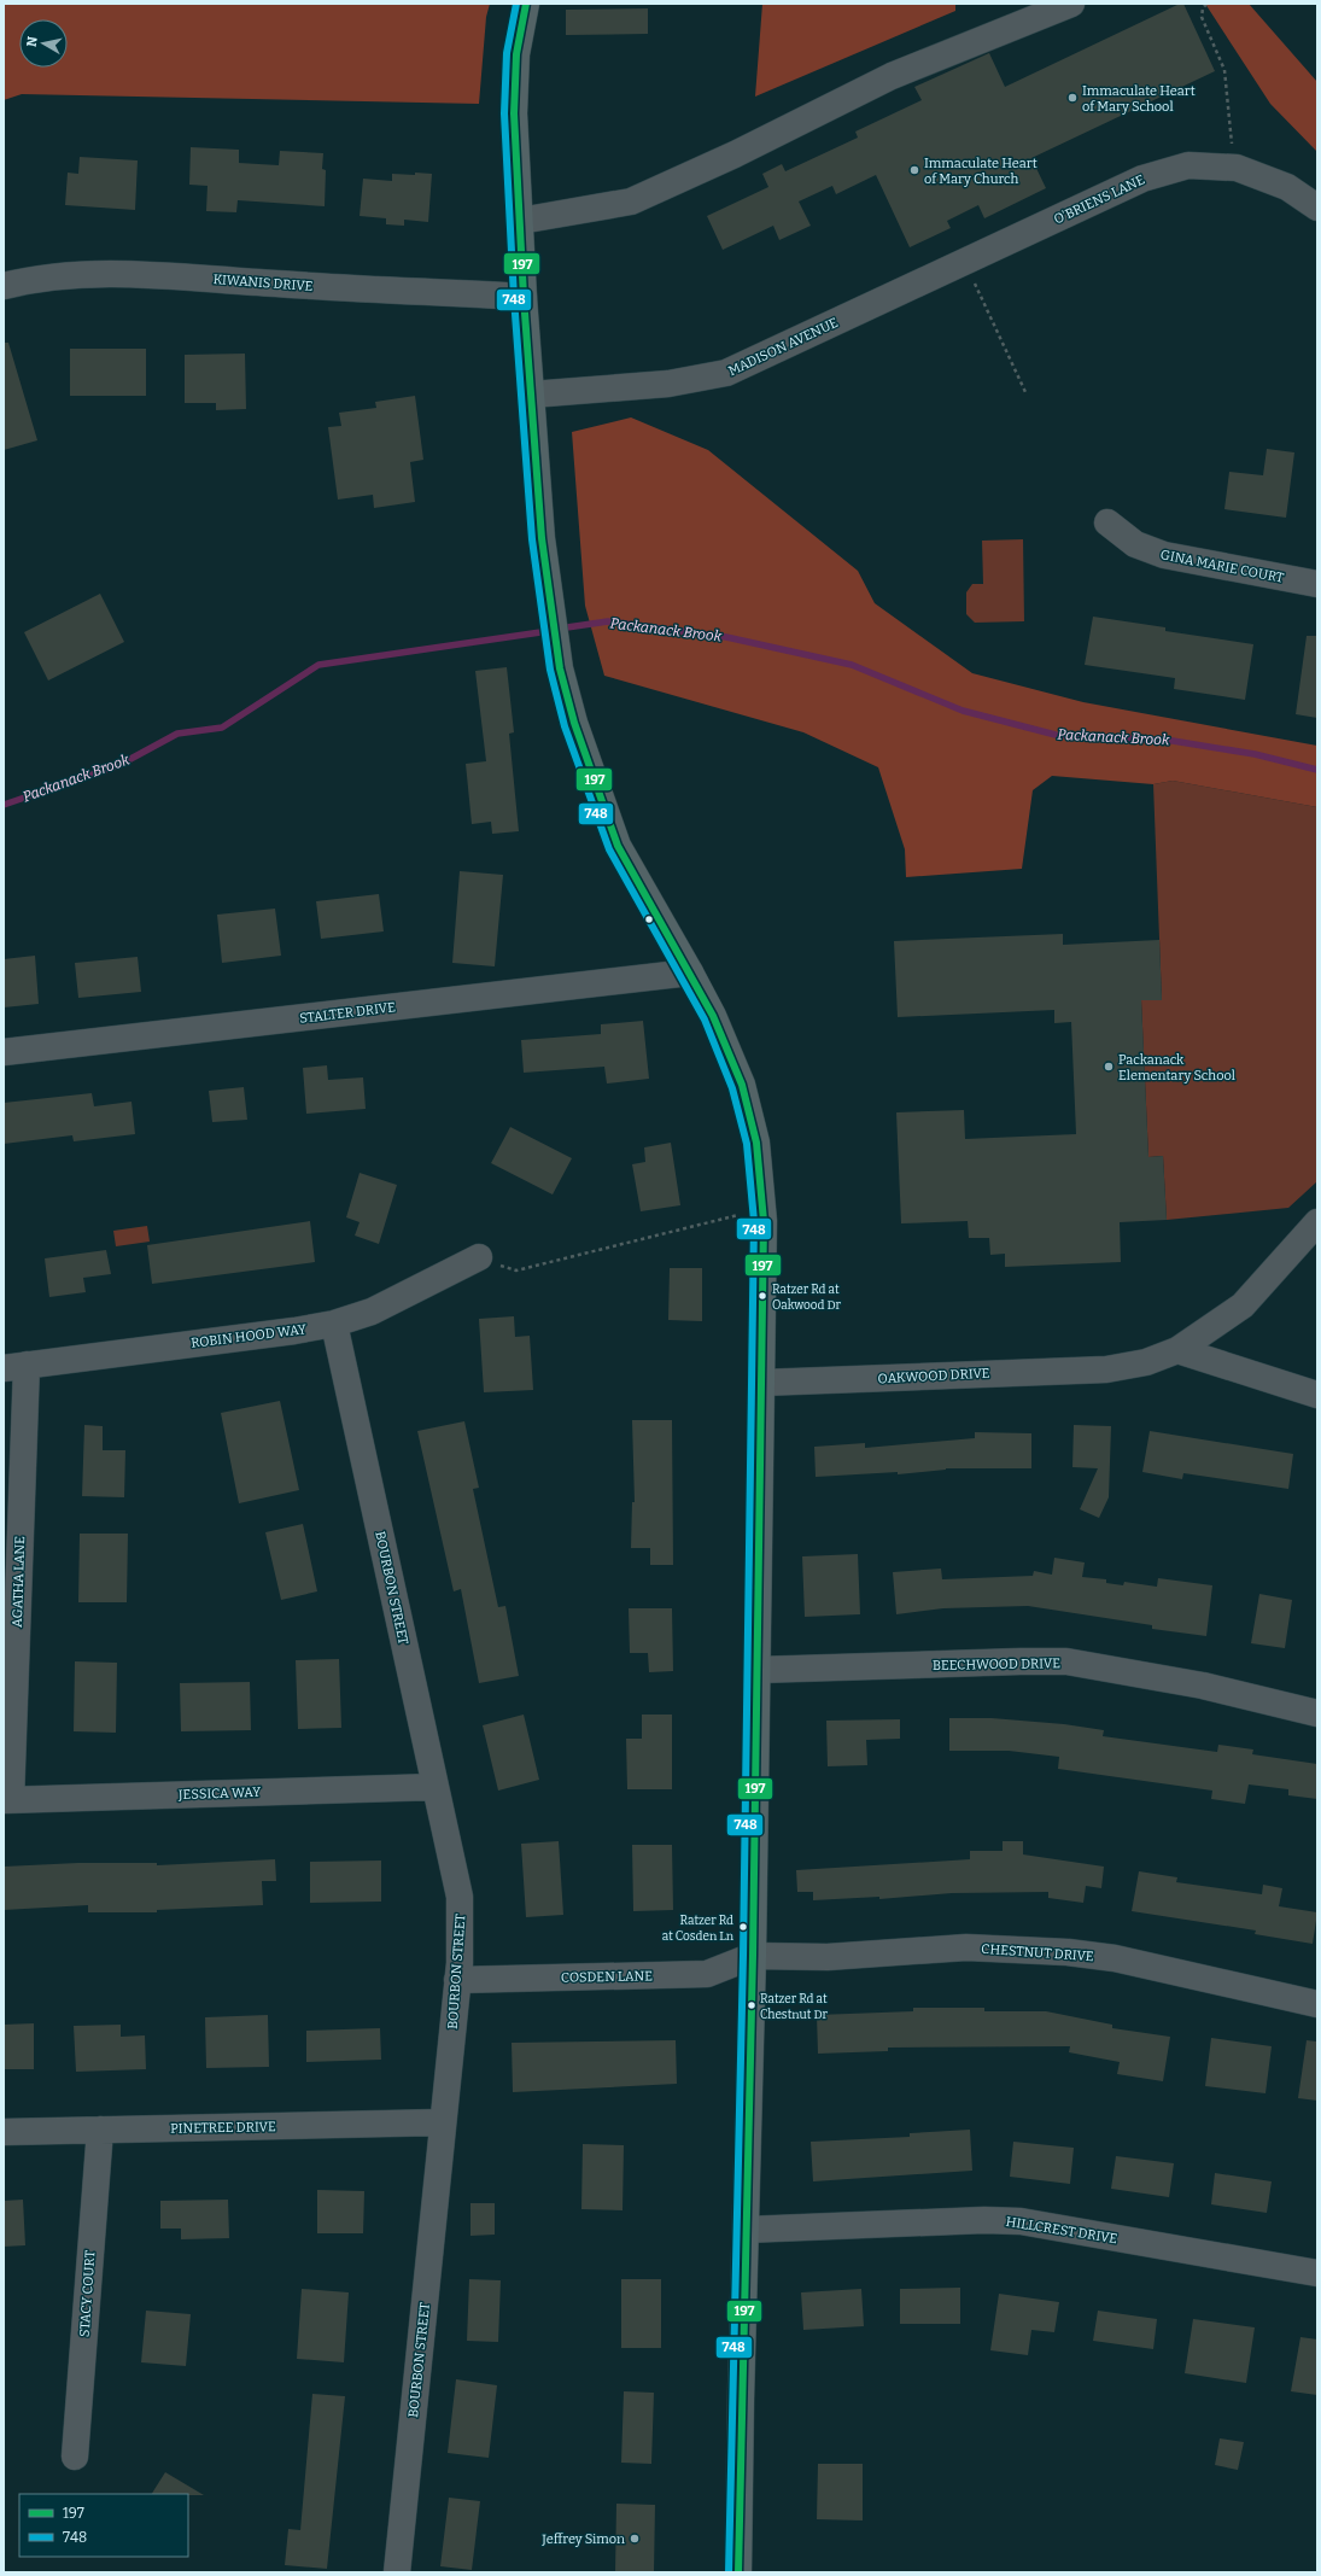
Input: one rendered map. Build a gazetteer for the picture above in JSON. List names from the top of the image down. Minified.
{"streets":{"street":["O'BRIENS LANE","KIWANIS DRIVE","MADISON AVENUE","GINA MARIE COURT","STALTER DRIVE","ROBIN HOOD WAY","OAKWOOD DRIVE","AGATHA LANE","BOURBON STREET","BEECHWOOD DRIVE","JESSICA WAY","CHESTNUT DRIVE","COSDEN LANE","PINETREE DRIVE","HILLCREST DRIVE","STACY COURT"]},"crossings":[["O'BRIENS LANE","MADISON AVENUE"],["ROBIN HOOD WAY","AGATHA LANE"],["ROBIN HOOD WAY","BOURBON STREET"],["AGATHA LANE","JESSICA WAY"],["BOURBON STREET","JESSICA WAY"],["BOURBON STREET","COSDEN LANE"],["BOURBON STREET","PINETREE DRIVE"],["CHESTNUT DRIVE","COSDEN LANE"],["PINETREE DRIVE","STACY COURT"]],"water":["Packanack Brook"],"places":["Immaculate Heart of Mary School","Immaculate Heart of Mary Church","Packanack Elementary School","Ratzer Rd at Oakwood Dr","Ratzer Rd at Cosden Ln","Ratzer Rd at Chestnut Dr","Jeffrey Simon"],"lines":["transit line 197","transit line 748"],"legend":["197","748"],"north":"left"}
